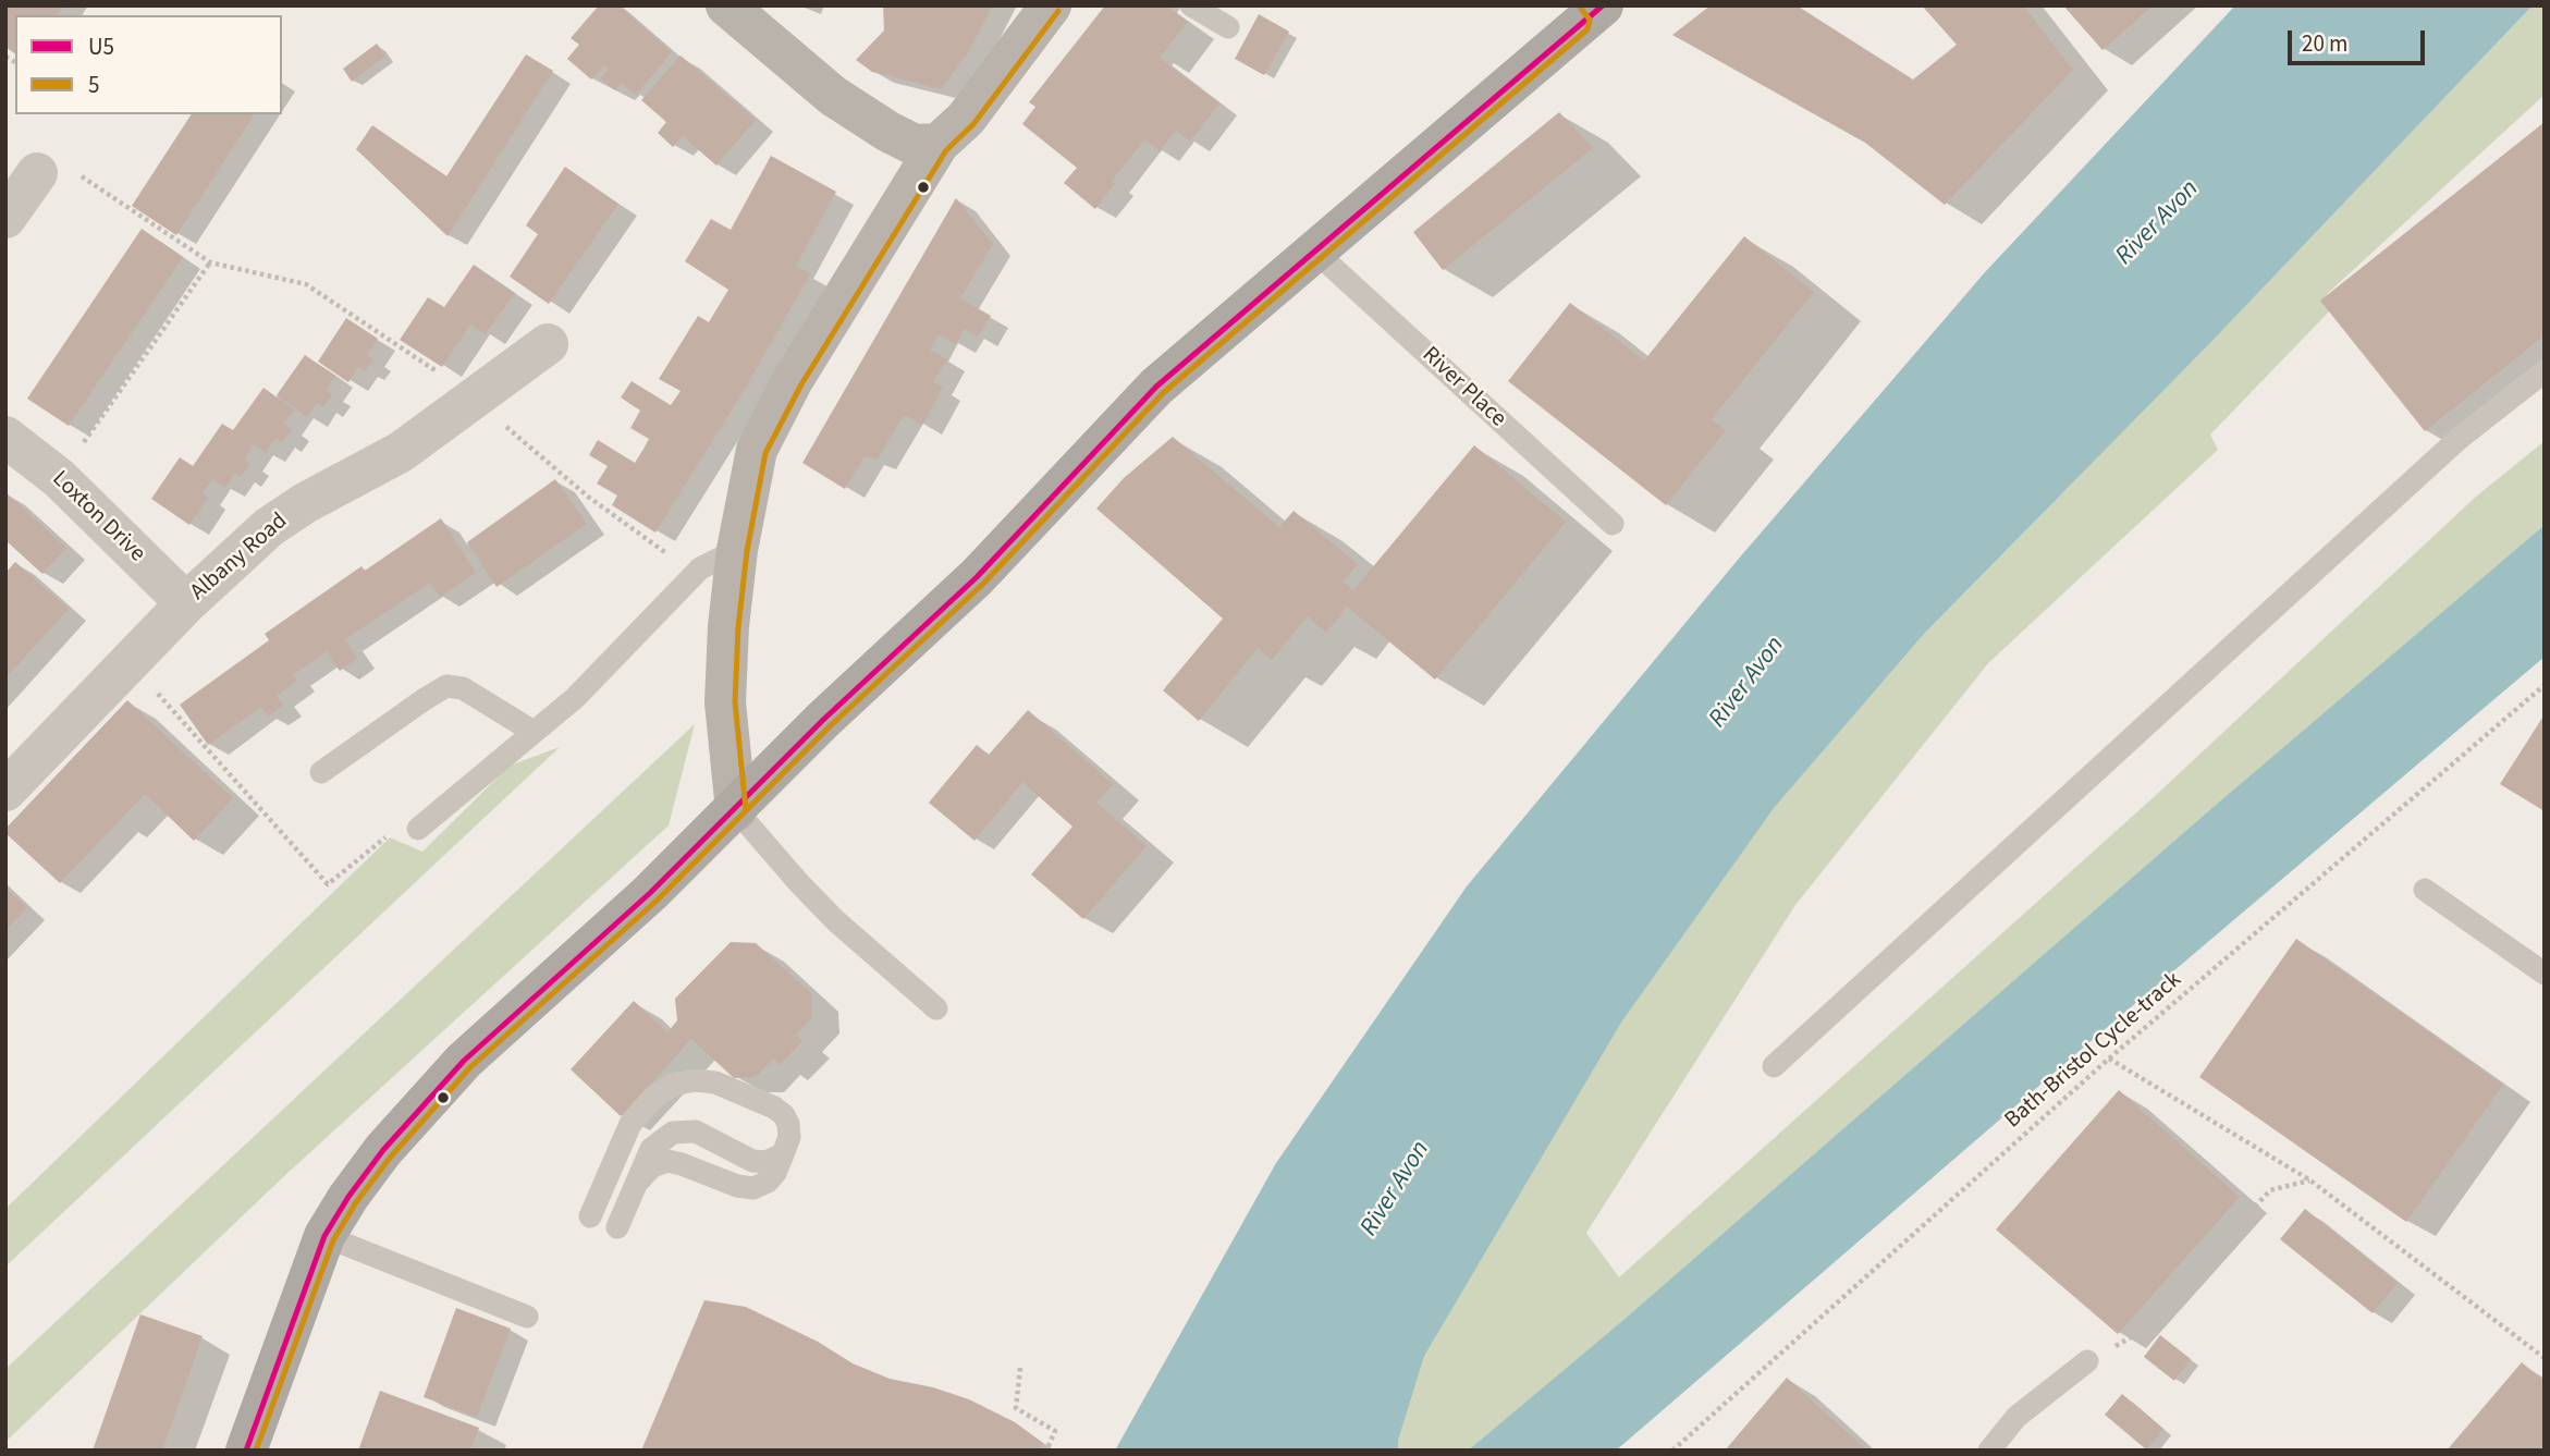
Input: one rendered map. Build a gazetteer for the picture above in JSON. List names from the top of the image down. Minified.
{"streets":{"street":["Loxton Drive","Albany Road"],"lane":["River Place"],"path":["Bath-Bristol Cycle-track"]},"crossings":[["Loxton Drive","Albany Road"]],"water":["River Avon"],"lines":["transit line U5","transit line 5"],"legend":["U5","5"],"scale_bar":"20 m"}
